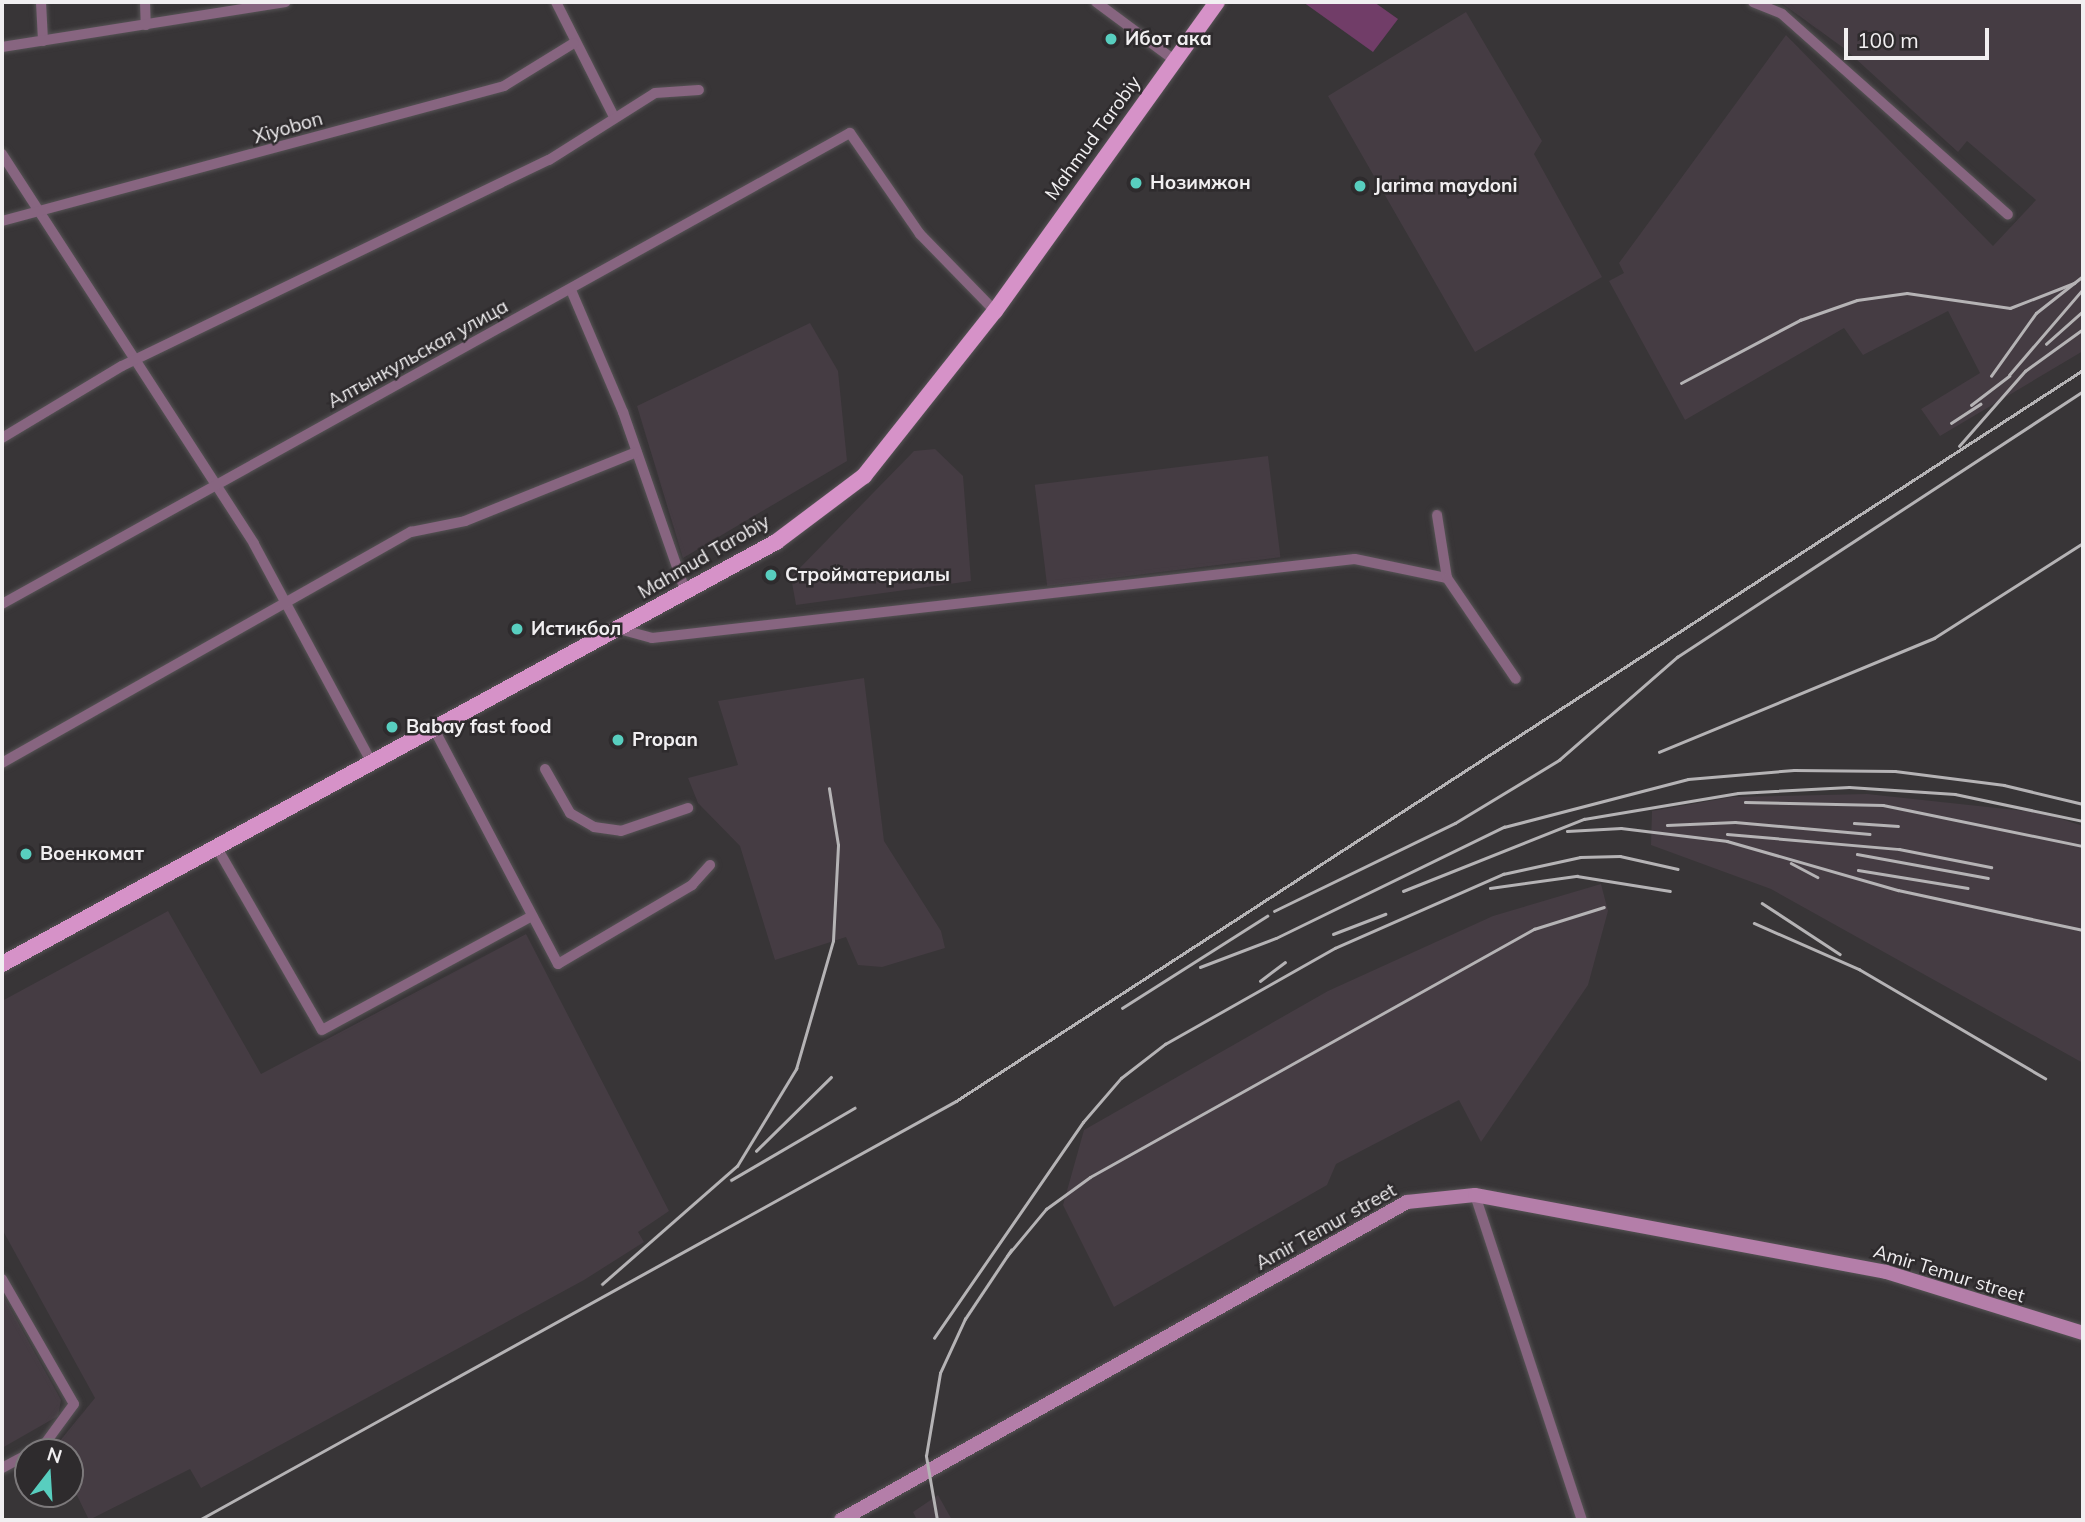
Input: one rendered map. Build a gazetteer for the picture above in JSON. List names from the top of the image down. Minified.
{"streets":{"main road":["Mahmud Tarobiy"],"street":["Xiyobon","Алтынкульская улица","Amir Temur street"]},"crossings":[["Mahmud Tarobiy","Алтынкульская улица"]],"places":["Ибот ака","Нозимжон","Jarima maydoni","Стройматериалы","Истикбол","Babay fast food","Propan","Военкомат"],"scale_bar":"100 m","north":"top"}
